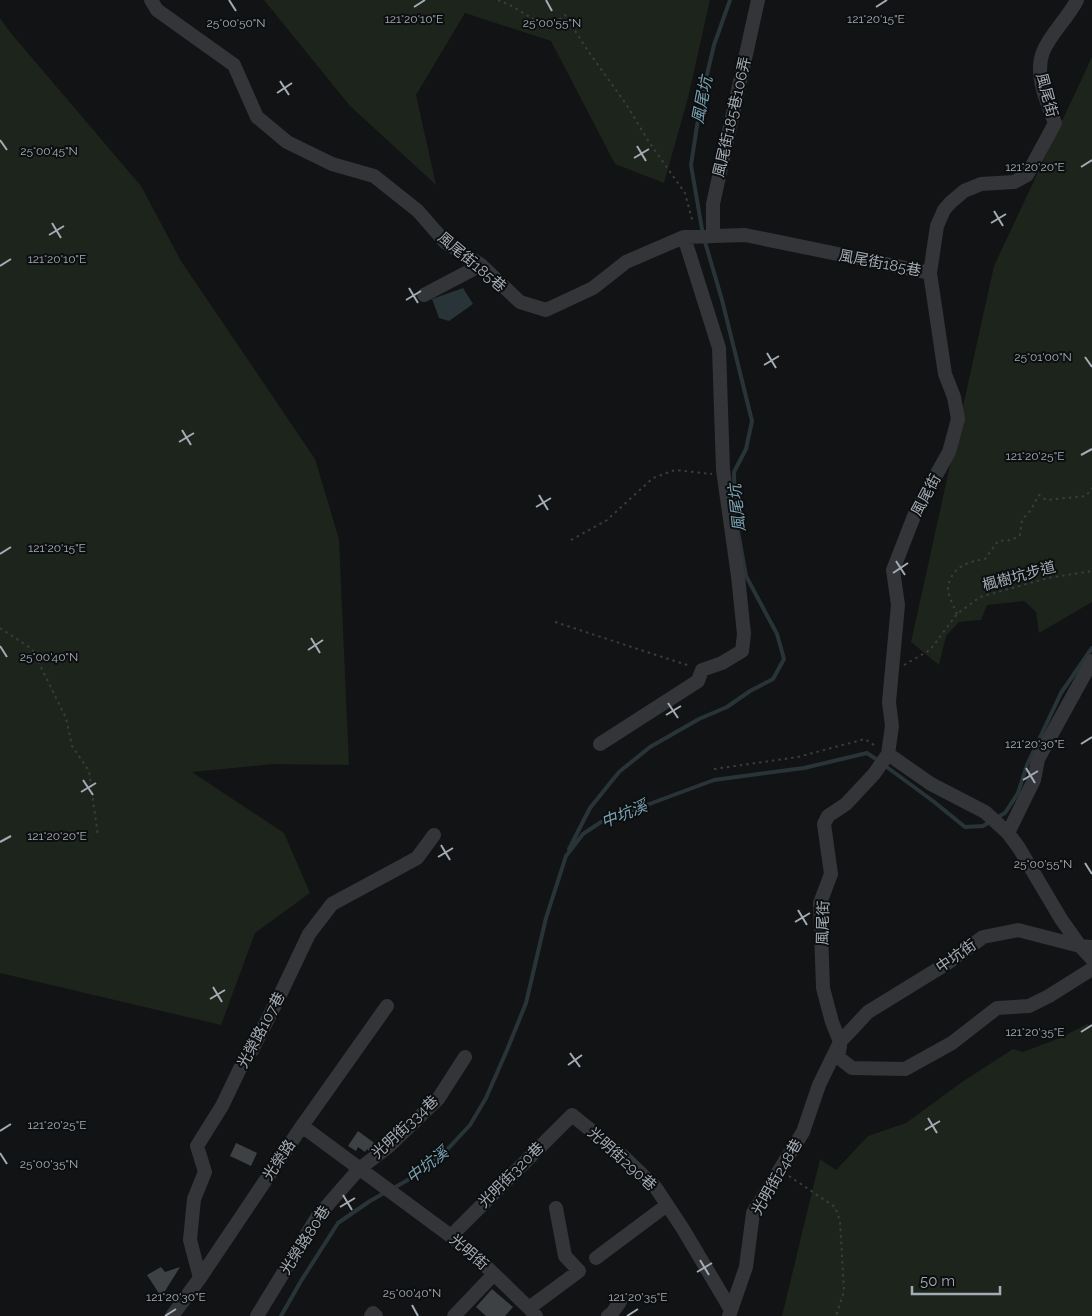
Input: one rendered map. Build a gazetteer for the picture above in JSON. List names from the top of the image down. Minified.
{"streets":{"street":["風尾街","風尾街185巷106弄","風尾街185巷","中坑街","光榮路107巷","光明街334巷","光明街290巷","光榮路","光明街320巷","光明街248巷","光榮路80巷","光明街"],"path":["楓樹坑步道"]},"crossings":[["風尾街","風尾街185巷"],["風尾街","楓樹坑步道"],["風尾街","中坑街"],["風尾街","光明街248巷"],["風尾街185巷106弄","風尾街185巷"],["中坑街","光明街248巷"],["光榮路107巷","光榮路"],["光明街334巷","光榮路80巷"],["光明街334巷","光明街"],["光明街290巷","光明街320巷"],["光明街290巷","光明街248巷"],["光明街320巷","光明街"],["光榮路80巷","光明街"]],"water":["風尾坑","中坑溪"],"scale_bar":"50 m","coordinates":["121°20'15\"E","121°20'10\"E","25°00'50\"N","25°00'55\"N","25°00'45\"N","121°20'20\"E","25°01'00\"N","121°20'25\"E","25°00'40\"N","121°20'30\"E","121°20'35\"E","25°00'35\"N"]}
